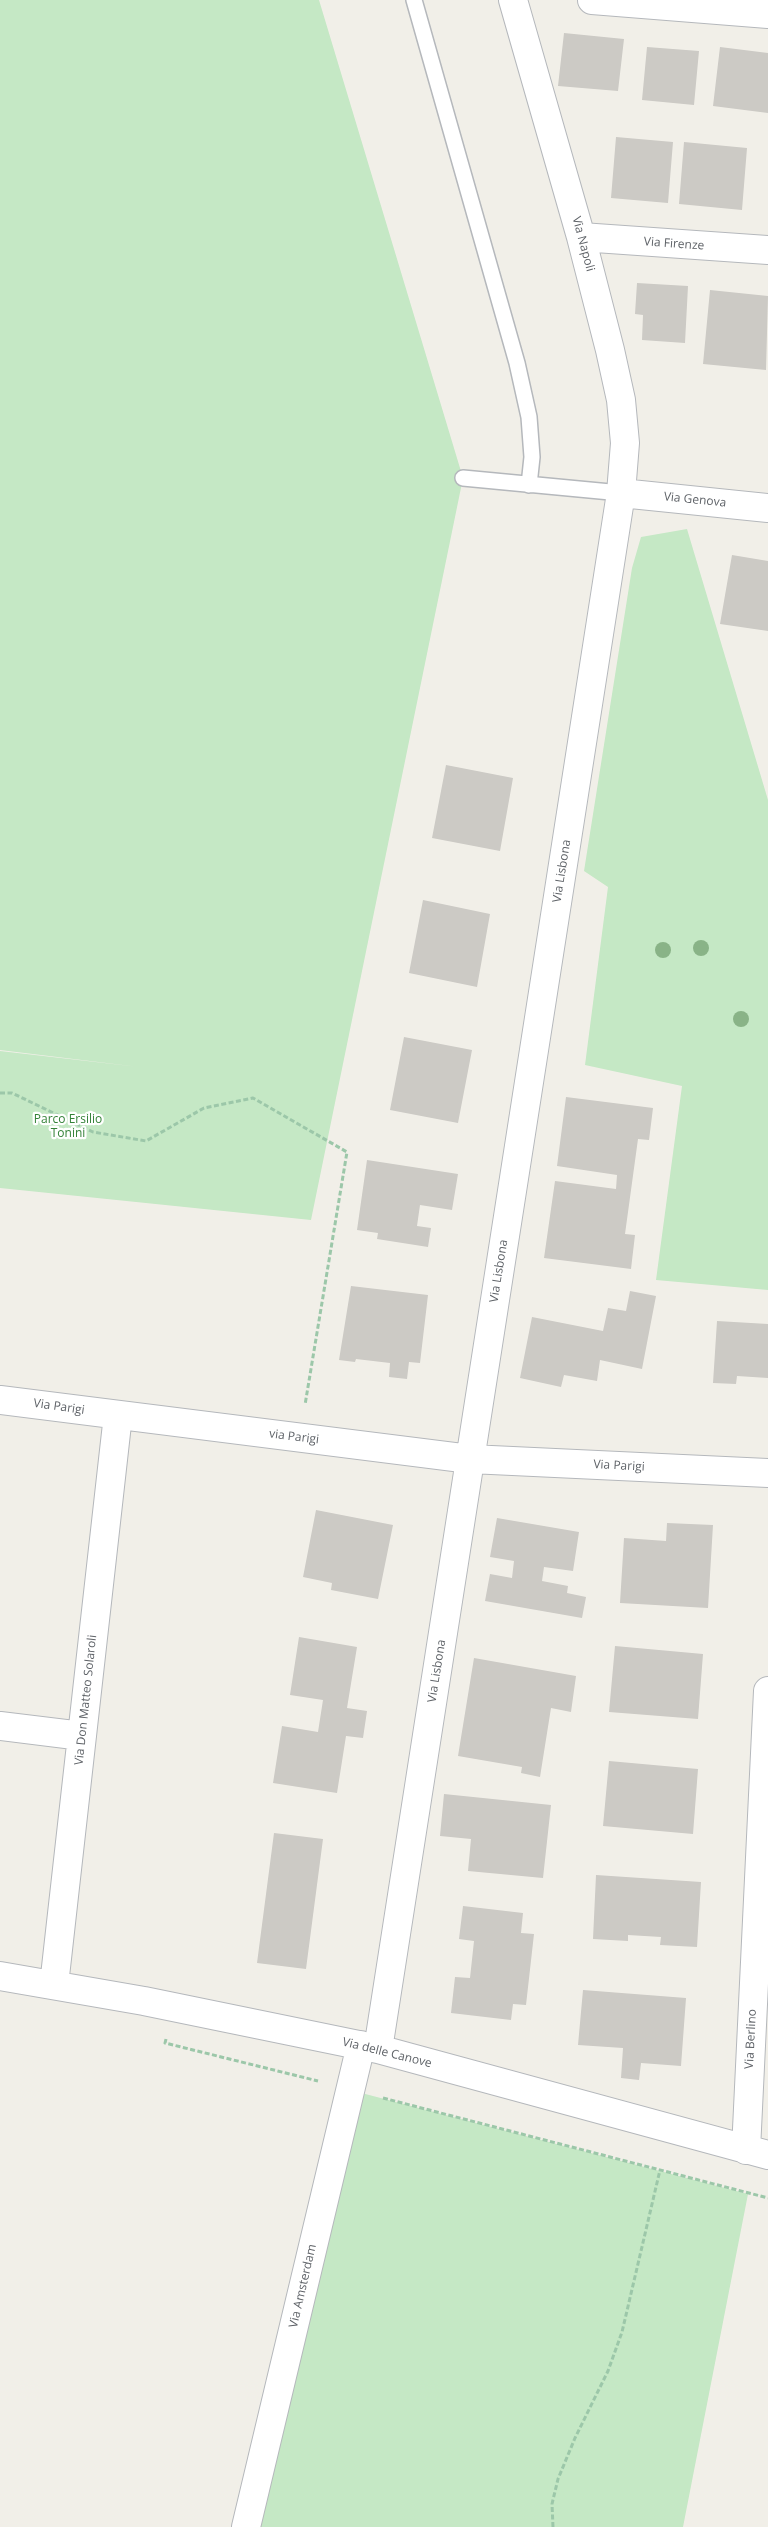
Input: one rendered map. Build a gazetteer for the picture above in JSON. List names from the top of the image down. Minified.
{"streets":{"street":["Via Napoli","Via Firenze","Via Genova","Via Lisbona","Via Parigi","via Parigi","Via Don Matteo Solaroli","Via Berlino","Via delle Canove","Via Amsterdam"]},"crossings":[["Via Napoli","Via Firenze"],["Via Napoli","Via Genova"],["Via Napoli","Via Lisbona"],["Via Genova","Via Lisbona"],["Via Lisbona","Via Parigi"],["Via Lisbona","via Parigi"],["Via Lisbona","Via delle Canove"],["Via Lisbona","Via Amsterdam"],["Via Parigi","via Parigi"],["Via Parigi","Via Don Matteo Solaroli"],["via Parigi","Via Don Matteo Solaroli"],["Via Don Matteo Solaroli","Via delle Canove"],["Via Berlino","Via delle Canove"],["Via delle Canove","Via Amsterdam"]],"parks":["Parco Ersilio Tonini"]}
